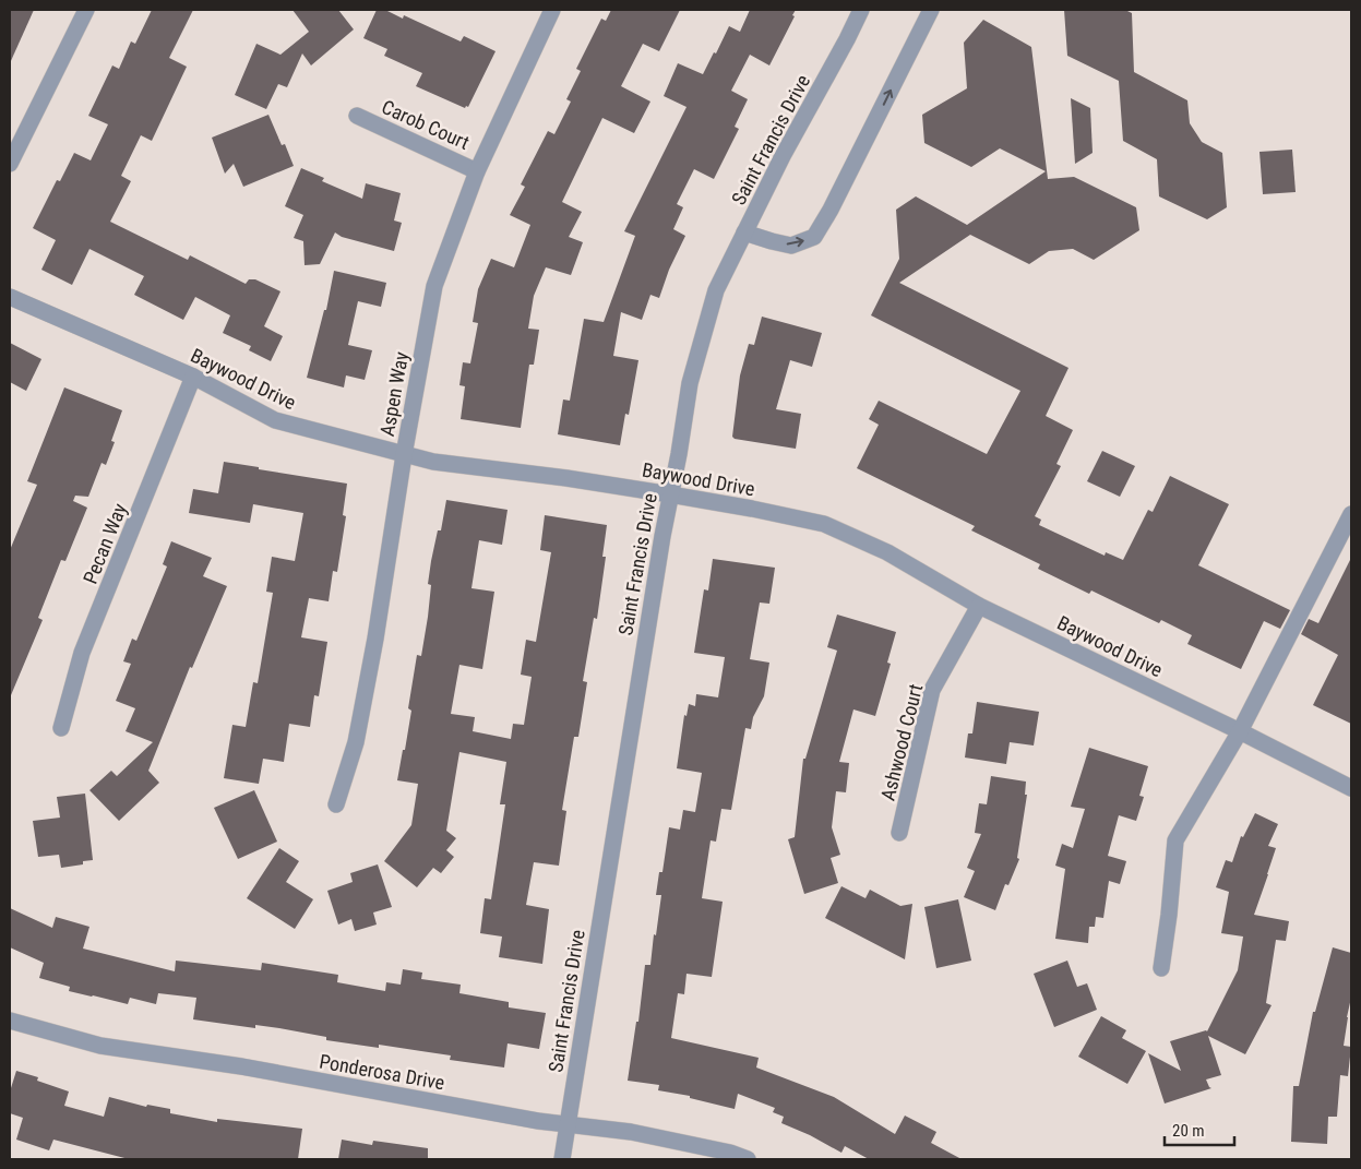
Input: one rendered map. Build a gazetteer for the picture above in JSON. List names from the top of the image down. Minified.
{"streets":{"street":["Carob Court","Saint Francis Drive","Baywood Drive","Aspen Way","Pecan Way","Ashwood Court","Ponderosa Drive"]},"crossings":[["Carob Court","Aspen Way"],["Saint Francis Drive","Baywood Drive"],["Saint Francis Drive","Ponderosa Drive"],["Baywood Drive","Aspen Way"],["Baywood Drive","Pecan Way"],["Baywood Drive","Ashwood Court"]],"scale_bar":"20 m"}
